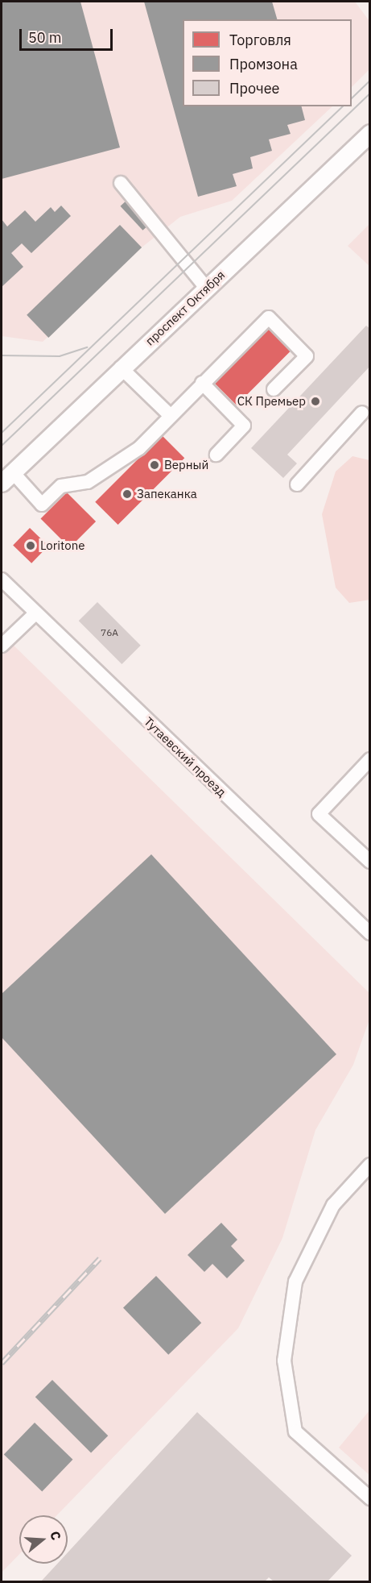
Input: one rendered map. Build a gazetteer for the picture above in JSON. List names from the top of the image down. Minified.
{"streets":{"main road":["проспект Октября"],"street":["Тутаевский проезд"]},"places":["СК Премьер","Верный","Запеканка","Loritone"],"house_numbers":["76А"],"legend":["Торговля","Промзона","Прочее"],"scale_bar":"50 m","north":"right"}
